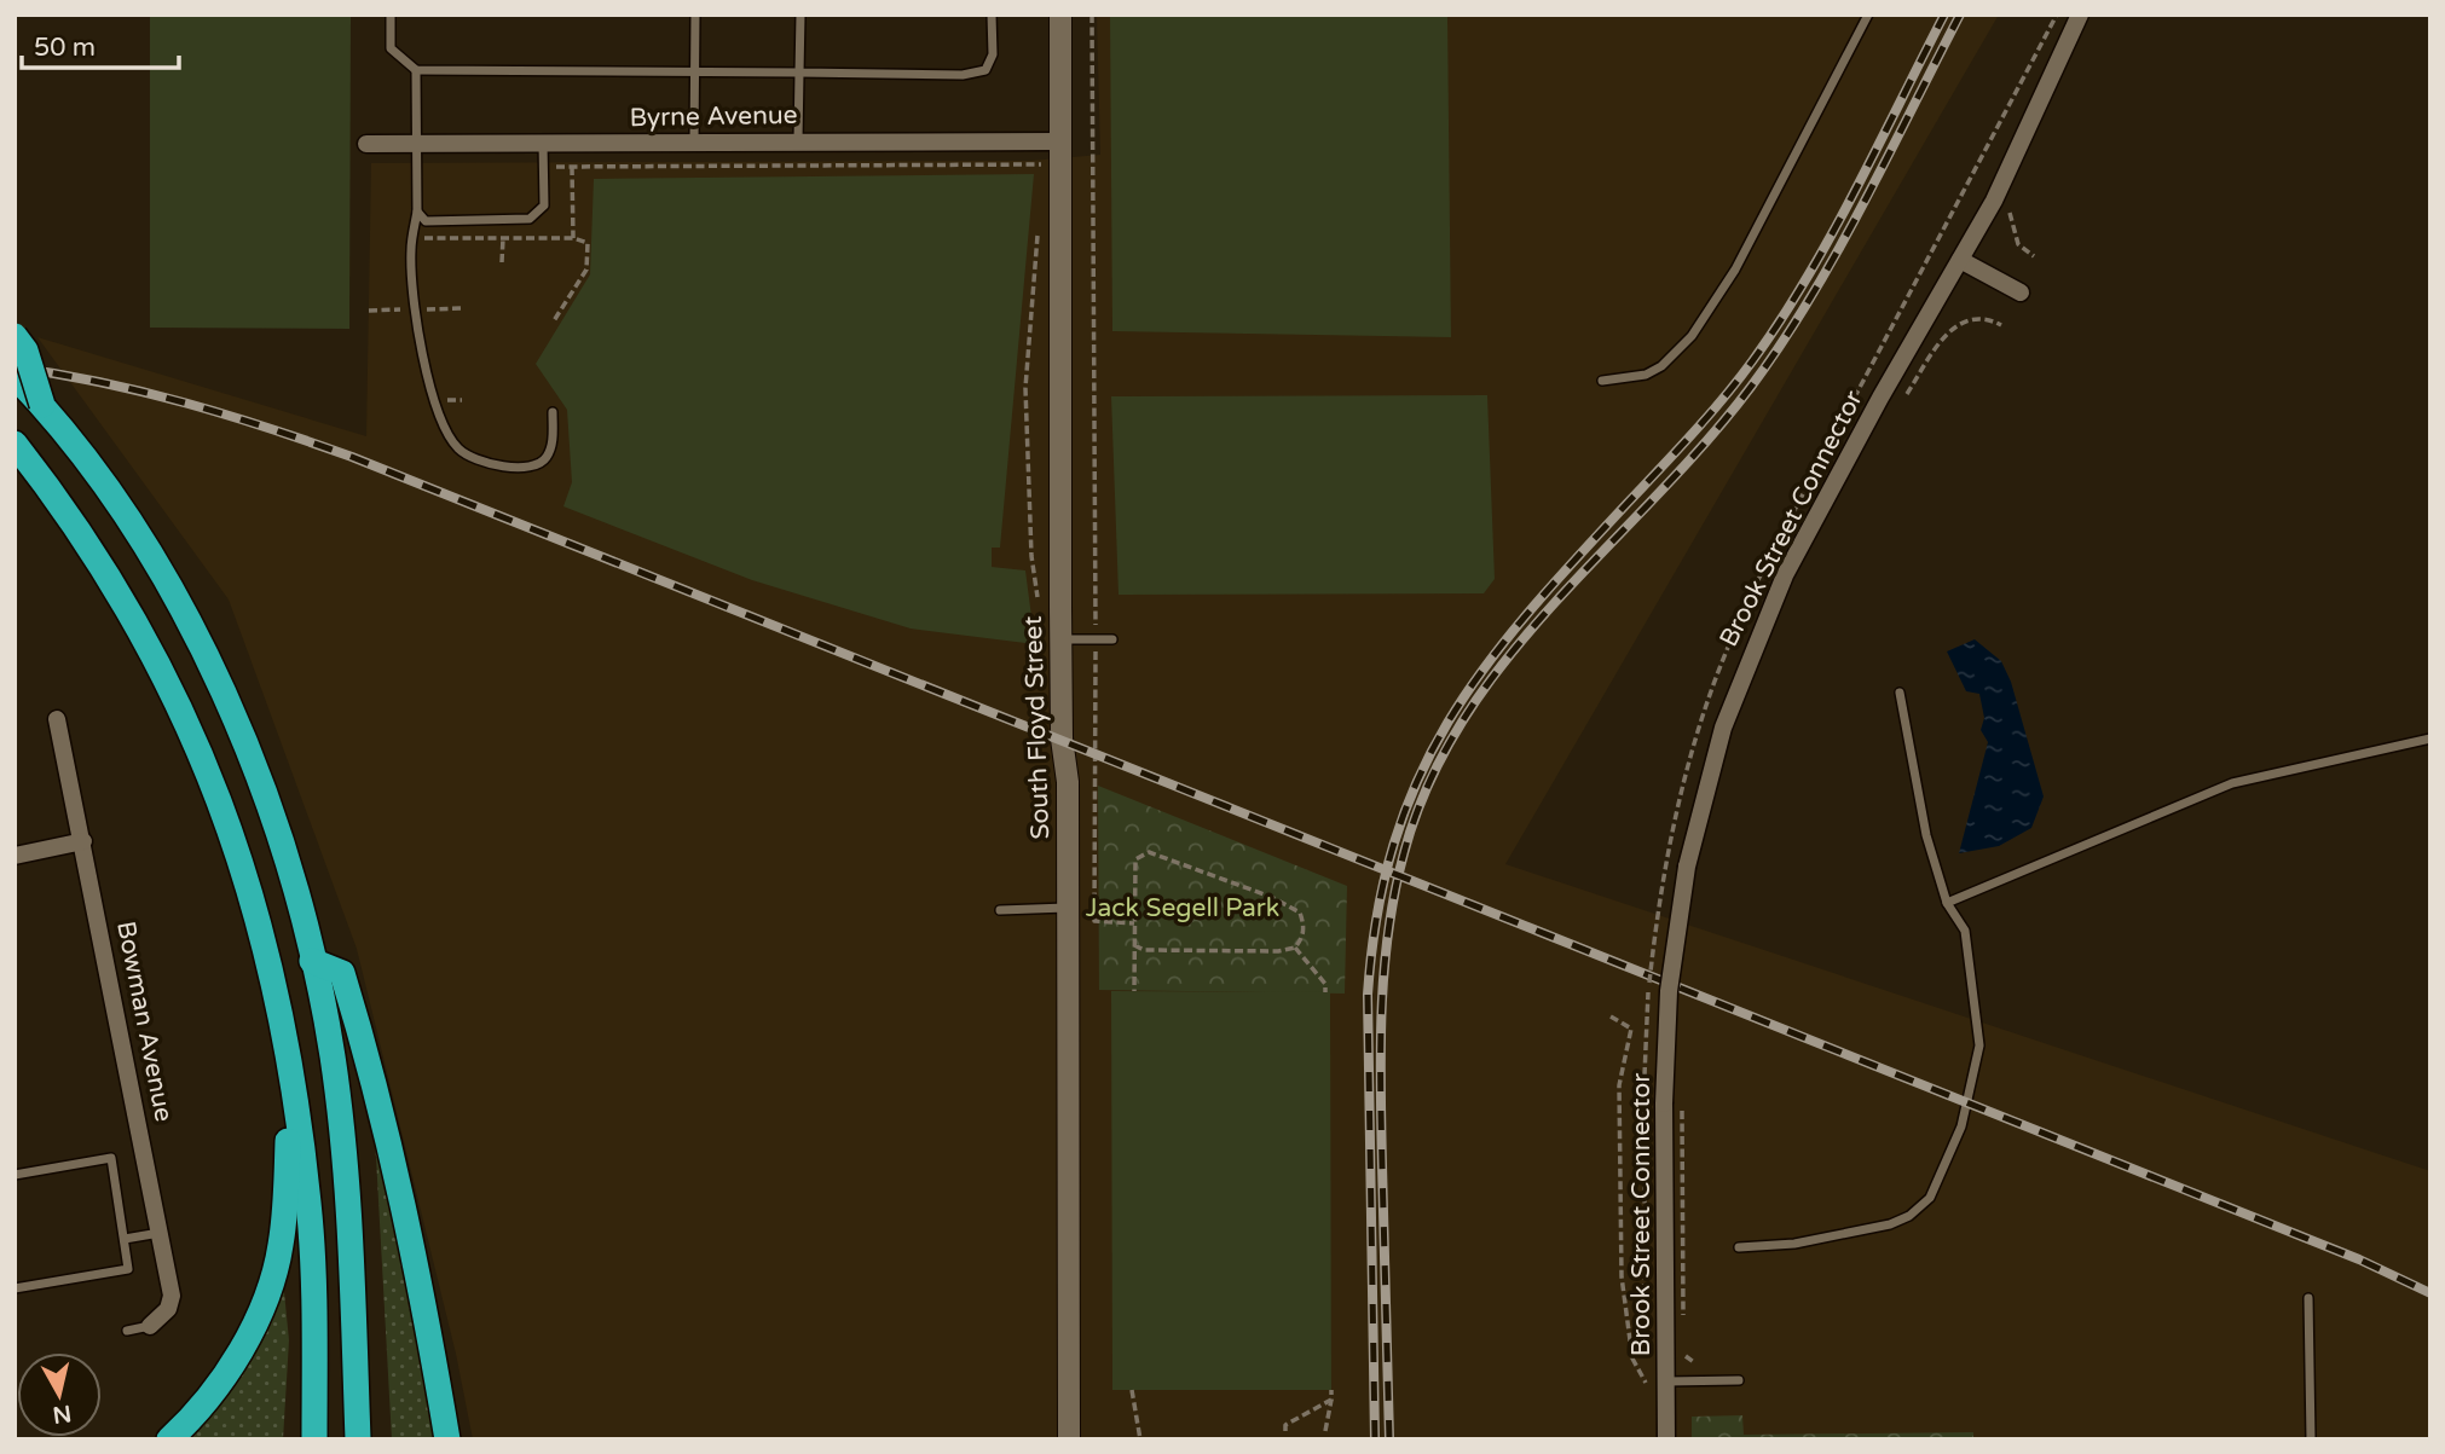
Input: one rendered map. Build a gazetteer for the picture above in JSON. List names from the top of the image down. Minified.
{"streets":{"street":["Byrne Avenue","Brook Street Connector","South Floyd Street","Bowman Avenue"]},"crossings":[["Byrne Avenue","South Floyd Street"]],"parks":["Jack Segell Park"],"scale_bar":"50 m","north":"bottom"}
